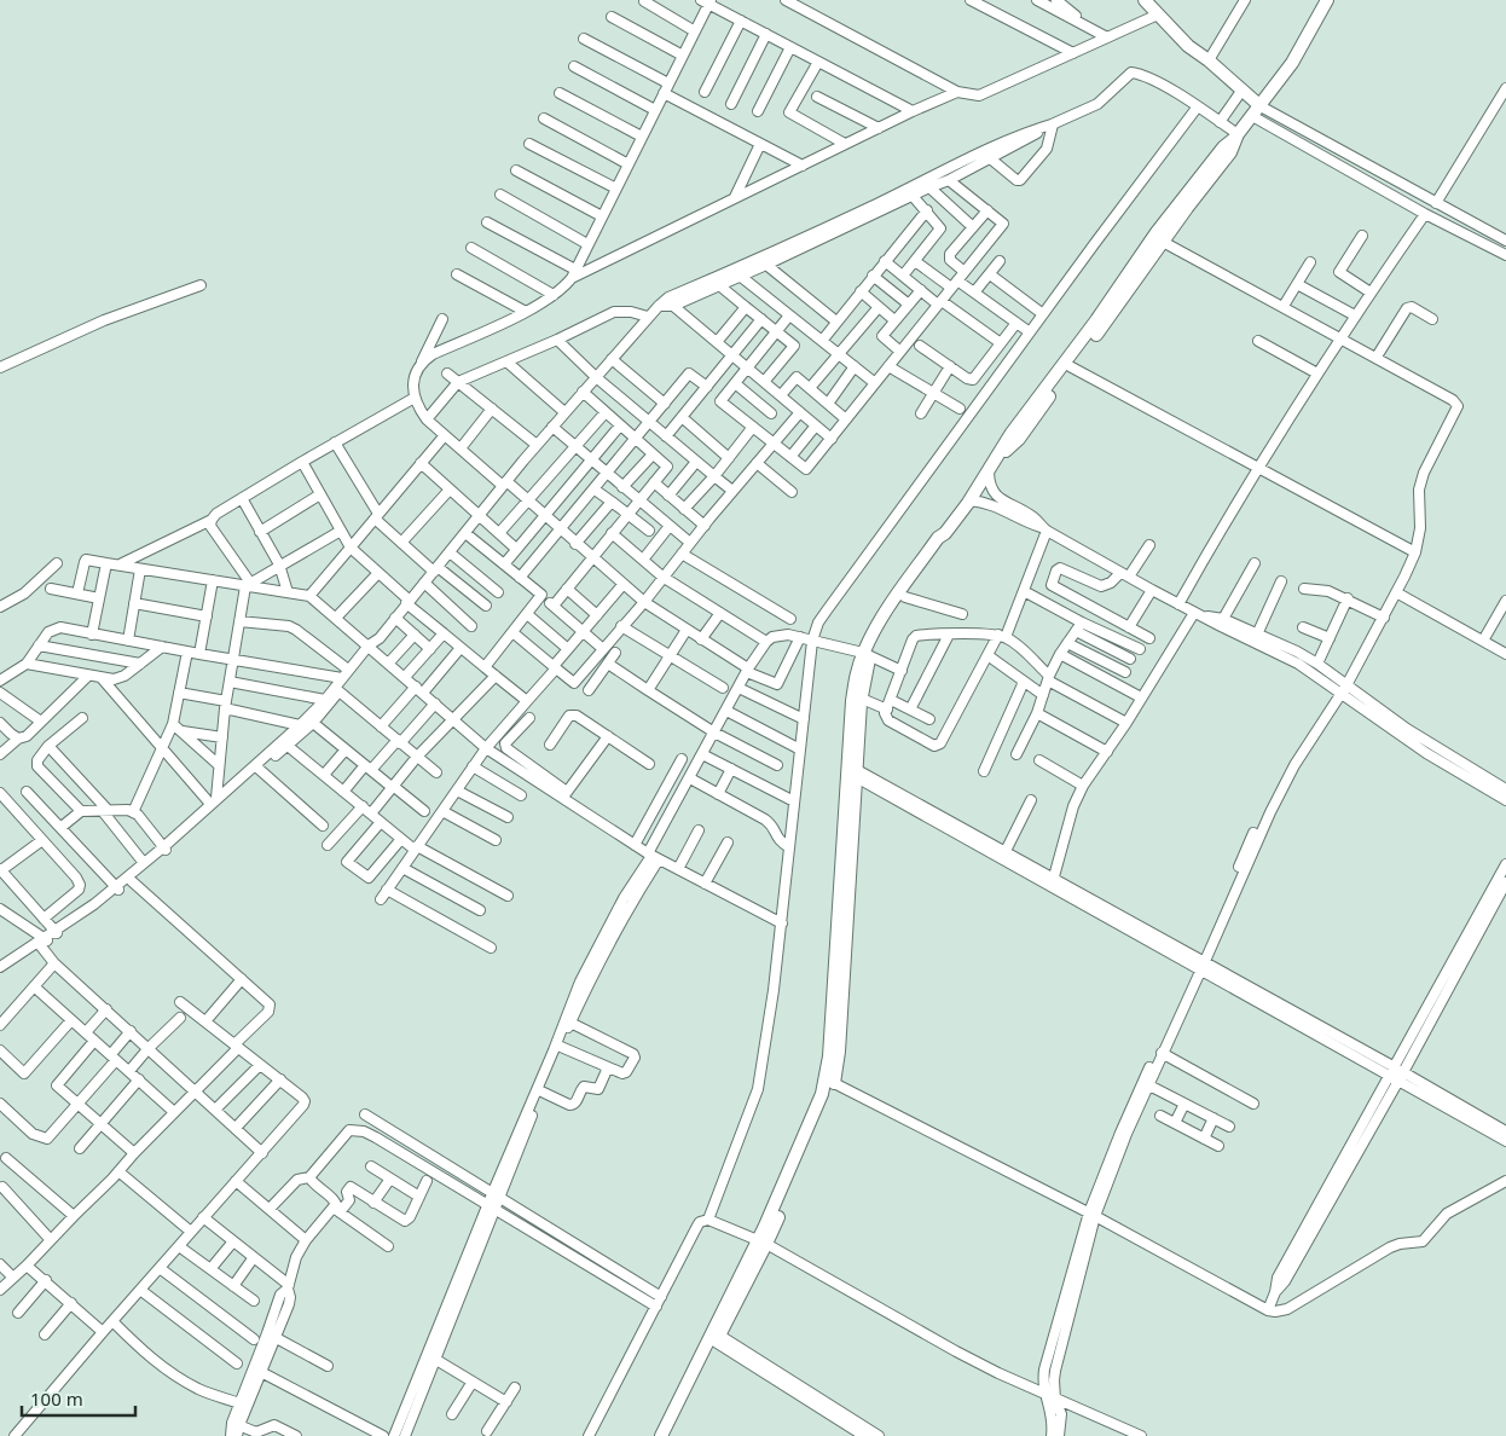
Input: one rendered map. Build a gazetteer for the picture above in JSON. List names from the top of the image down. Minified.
{"scale_bar":"100 m"}
